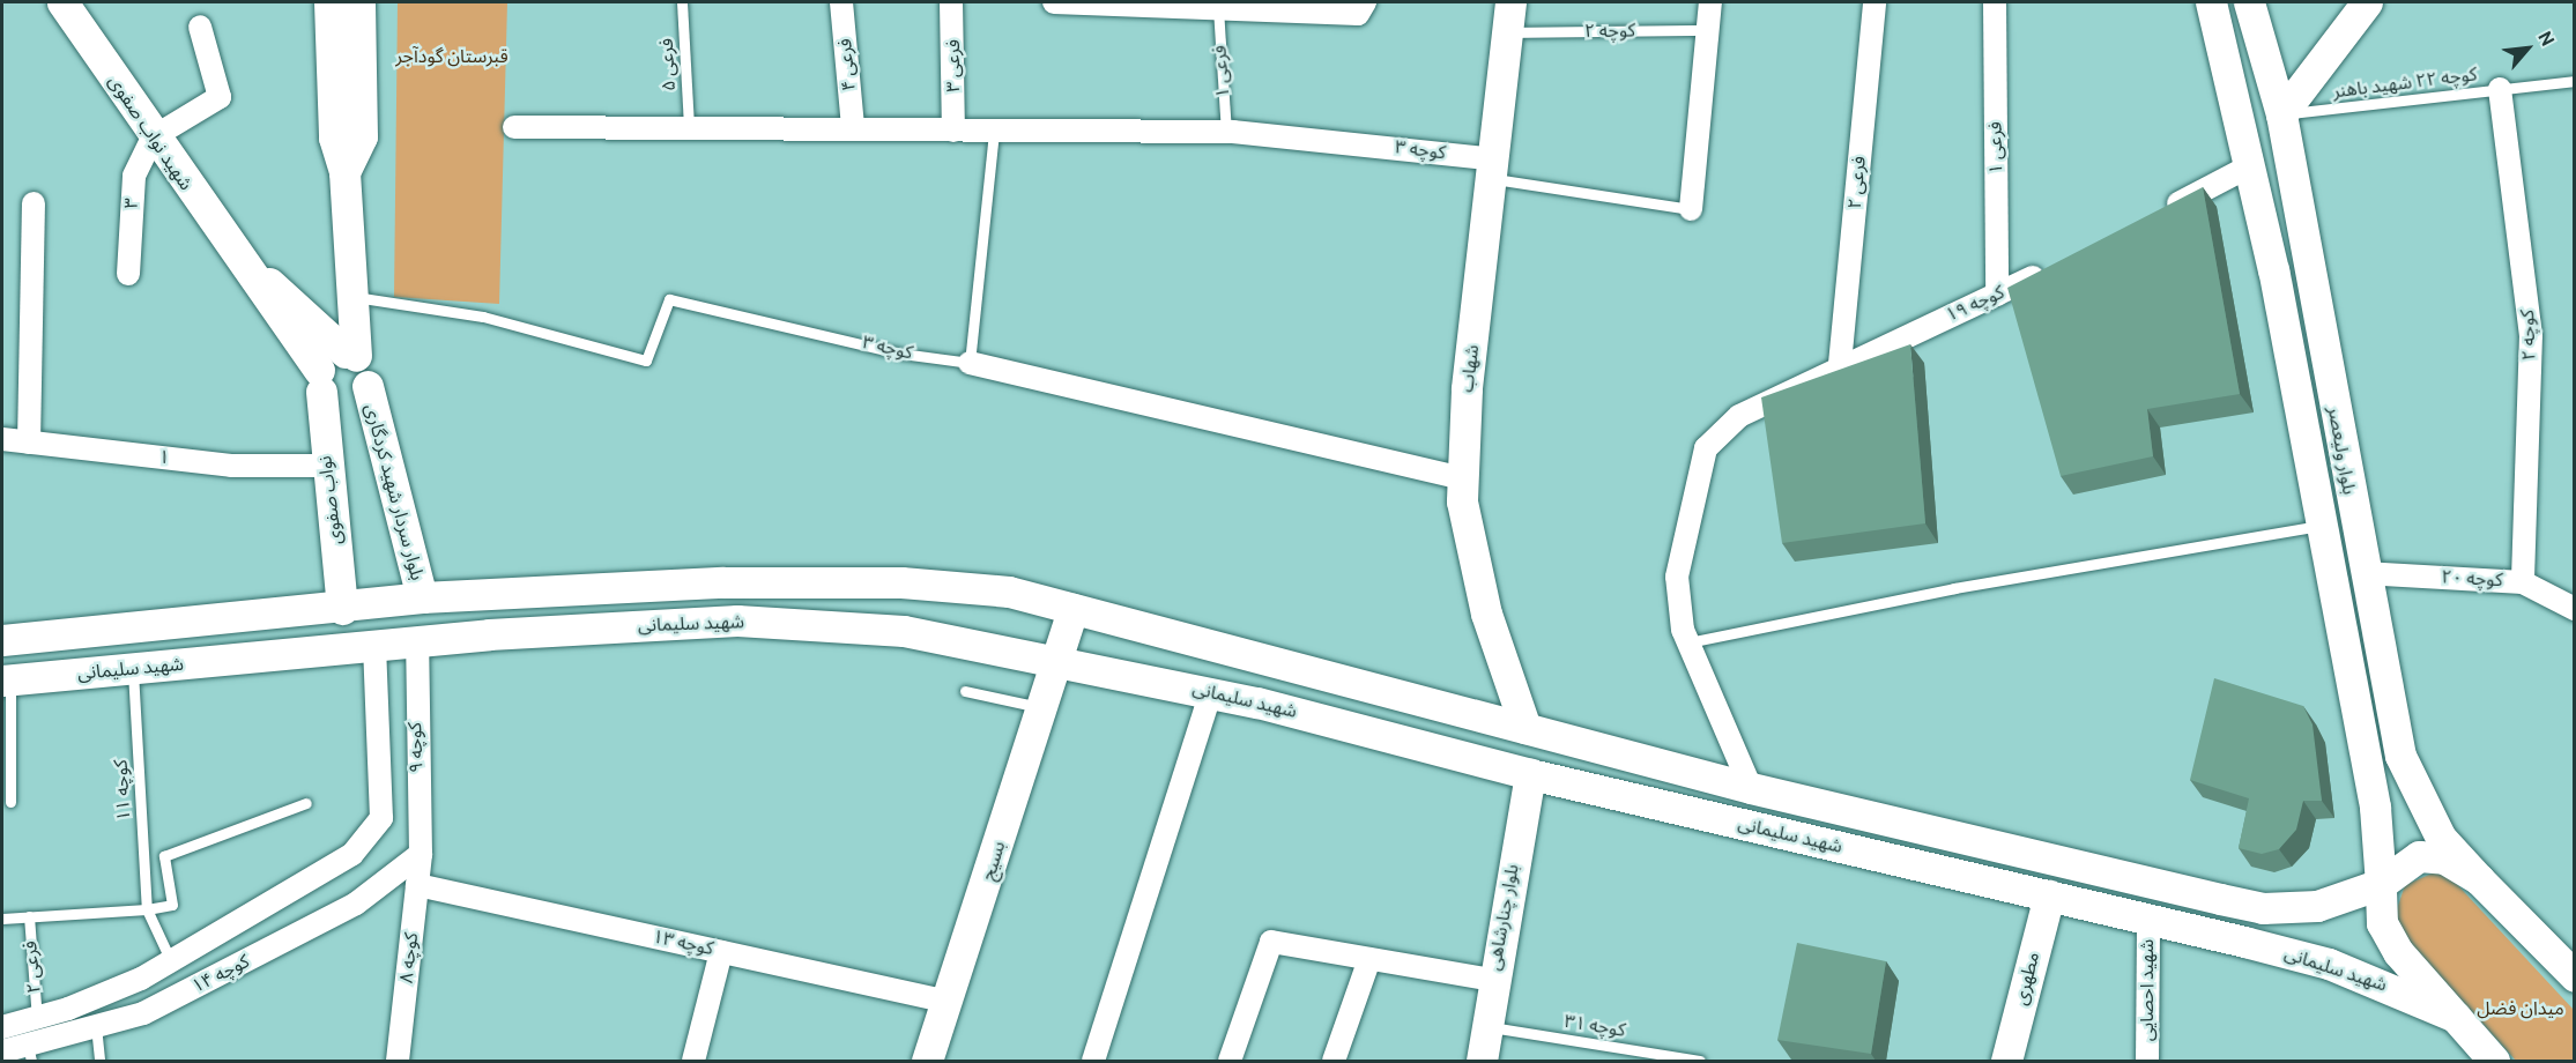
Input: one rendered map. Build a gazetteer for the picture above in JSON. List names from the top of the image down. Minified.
{"streets":{"main road":["شهید نواب صفوی","شهاب","بلوار ولیعصر","بلوار سردار شهید کردگاری","نواب صفوی","شهید سلیمانی","بسیج","بلوار چنارشاهی","مطهری"],"street":["کوچه ۲","فرعی ۴","فرعی ۳","فرعی ۱","کوچه ۳","فرعی ۲","۳","کوچه ۱۹","۱","کوچه ۲۰","کوچه ۹","کوچه ۱۳","کوچه ۸","کوچه ۱۴","شهید احصایی"],"lane":["فرعی ۵","کوچه ۲۲ شهید باهنر","کوچه ۱۱","کوچه ۳۱"]},"crossings":[["کوچه ۲","کوچه ۲۲ شهید باهنر"],["کوچه ۲","شهاب"],["کوچه ۲","کوچه ۲۰"],["فرعی ۵","کوچه ۳"],["فرعی ۴","کوچه ۳"],["فرعی ۳","کوچه ۳"],["فرعی ۱","کوچه ۳"],["فرعی ۱","کوچه ۱۹"],["کوچه ۲۲ شهید باهنر","بلوار ولیعصر"],["شهید نواب صفوی","۳"],["شهید نواب صفوی","بلوار سردار شهید کردگاری"],["شهید نواب صفوی","نواب صفوی"],["کوچه ۳","شهاب"],["فرعی ۲","کوچه ۱۹"],["فرعی ۲","کوچه ۱۴"],["شهاب","شهید سلیمانی"],["بلوار ولیعصر","کوچه ۲۰"],["بلوار ولیعصر","شهید سلیمانی"],["۱","نواب صفوی"],["بلوار سردار شهید کردگاری","نواب صفوی"],["بلوار سردار شهید کردگاری","شهید سلیمانی"],["نواب صفوی","شهید سلیمانی"],["شهید سلیمانی","کوچه ۹"],["شهید سلیمانی","کوچه ۱۱"],["شهید سلیمانی","بسیج"],["شهید سلیمانی","بلوار چنارشاهی"],["شهید سلیمانی","کوچه ۱۴"],["شهید سلیمانی","مطهری"],["شهید سلیمانی","شهید احصایی"],["کوچه ۹","کوچه ۸"],["کوچه ۹","کوچه ۱۴"],["بسیج","کوچه ۱۳"],["بلوار چنارشاهی","کوچه ۳۱"],["کوچه ۱۳","کوچه ۸"],["کوچه ۸","کوچه ۱۴"]],"parks":["قبرستان گودآجر","میدان فضل"],"north":"top right"}
